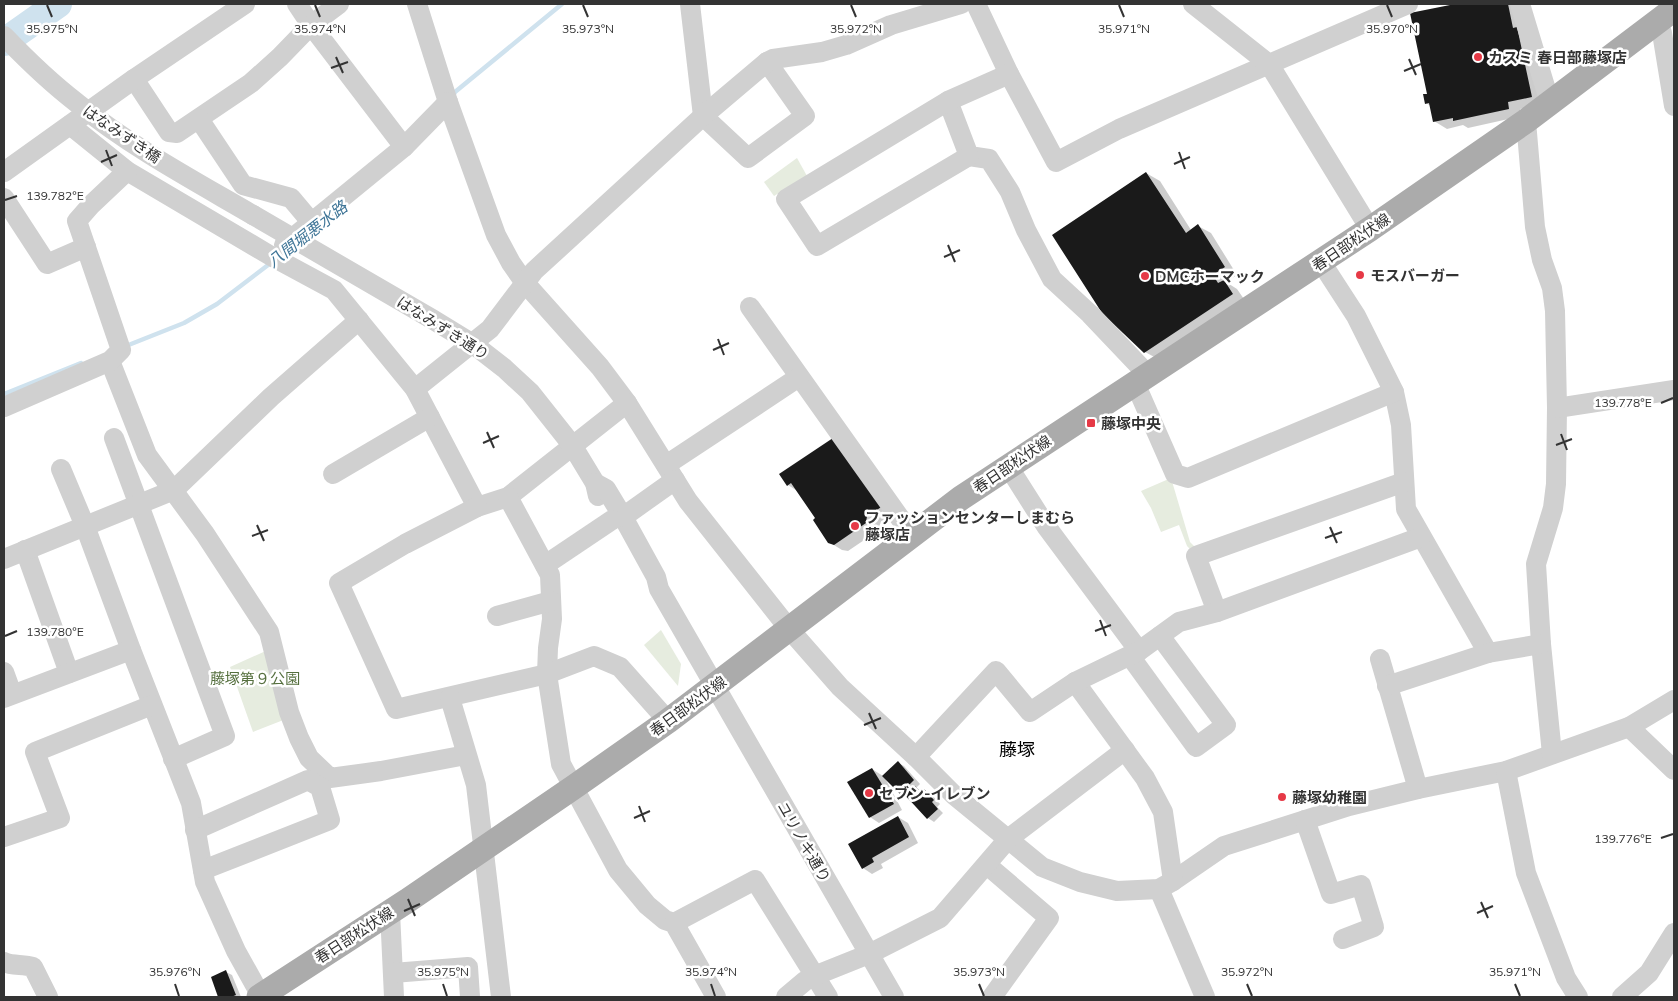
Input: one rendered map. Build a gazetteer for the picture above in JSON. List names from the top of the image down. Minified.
{"streets":{"main road":["春日部松伏線"],"street":["はなみずき橋","はなみずき通り","ユリノキ通り"]},"crossings":[["はなみずき橋","はなみずき通り"],["春日部松伏線","はなみずき通り"],["春日部松伏線","ユリノキ通り"],["はなみずき通り","ユリノキ通り"]],"districts":["藤塚"],"water":["八間堀悪水路"],"parks":["藤塚第９公園"],"places":{"other":["カスミ 春日部藤塚店","モスバーガー","DMCホーマック","ファッションセンターしまむら 藤塚店","セブン-イレブン","藤塚幼稚園"],"transit":["藤塚中央"]},"coordinates":["35.975°N","35.974°N","35.973°N","35.972°N","35.971°N","35.970°N","139.782°E","139.778°E","139.780°E","139.776°E","35.976°N"]}
